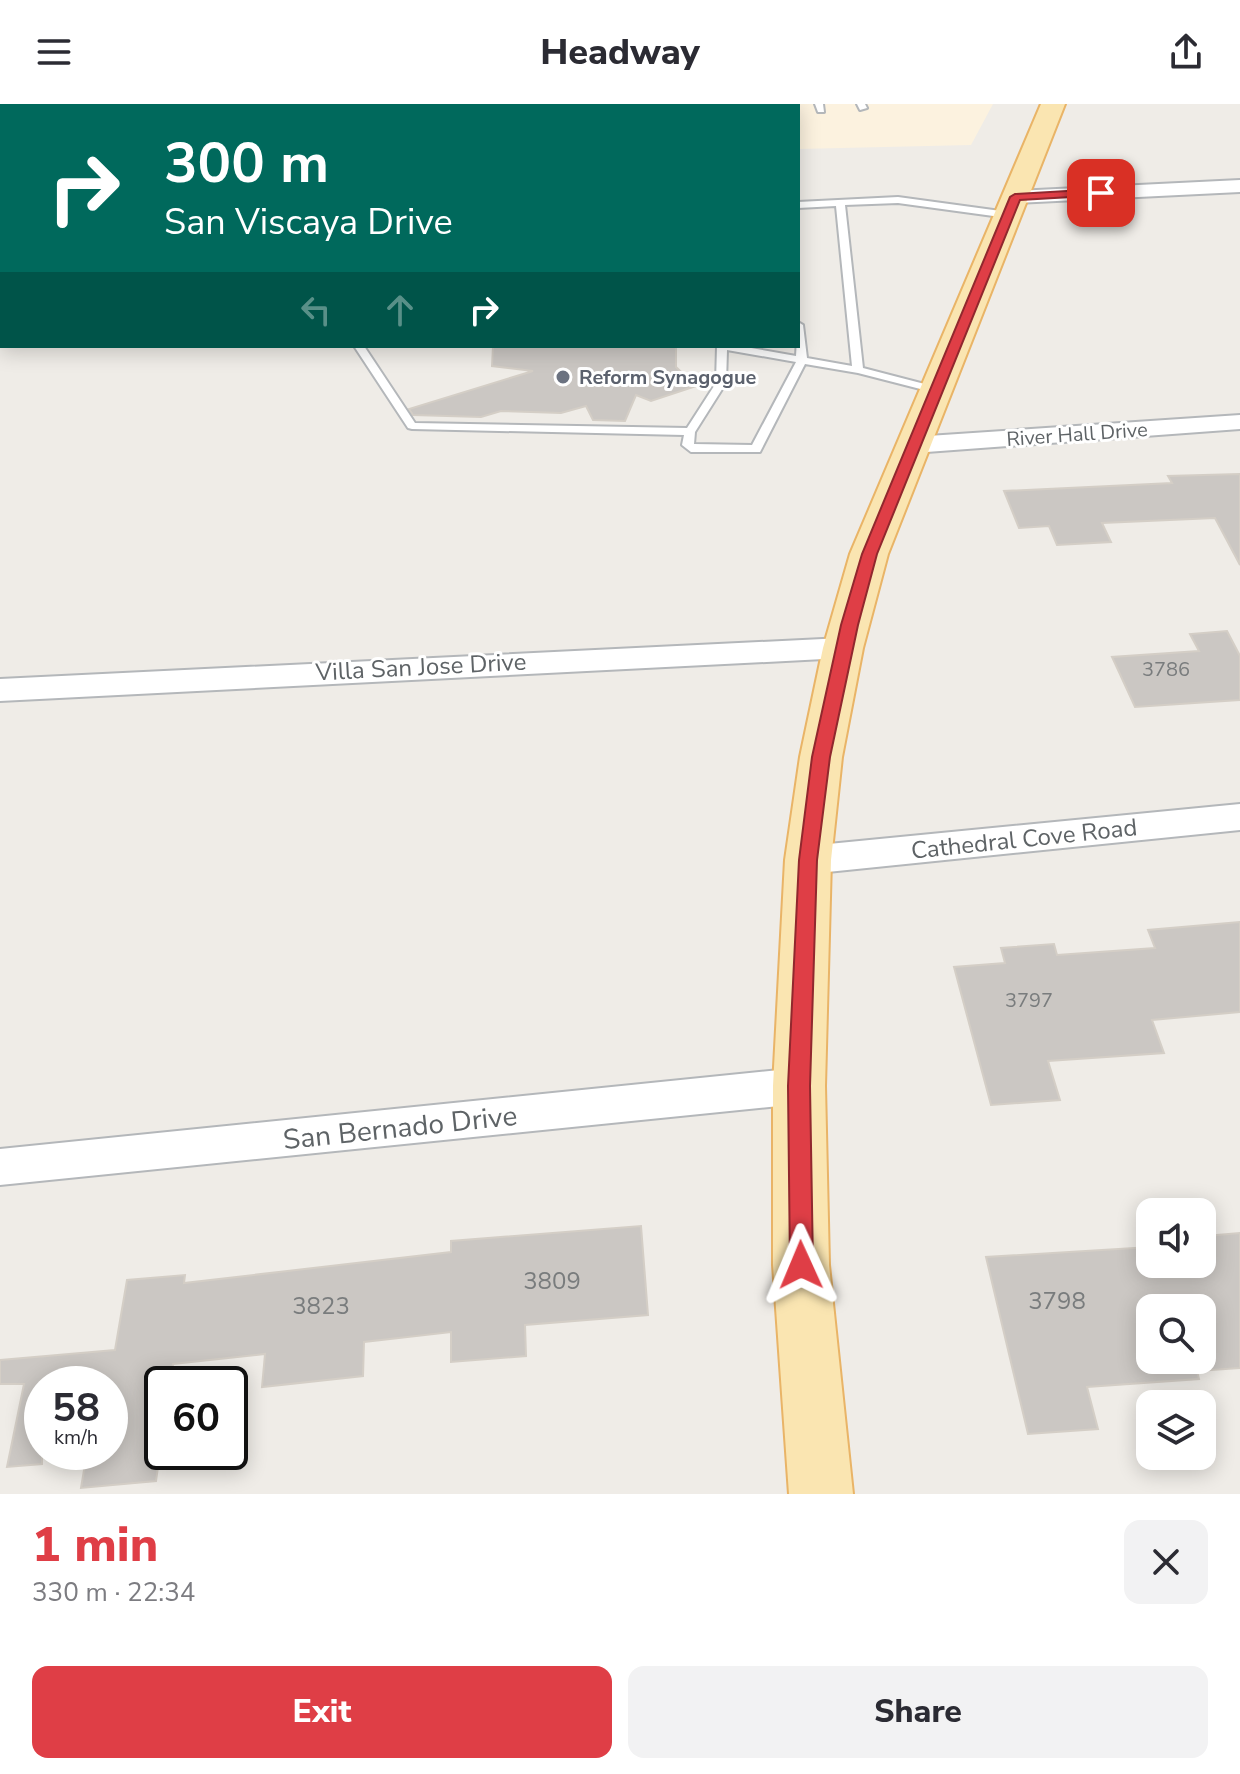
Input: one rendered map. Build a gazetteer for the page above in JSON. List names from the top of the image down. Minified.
{"streets":{"street":["River Hall Drive","Villa San Jose Drive","Cathedral Cove Road","San Bernado Drive"]},"places":["Reform Synagogue"],"house_numbers":["3786","3797","3809","3798","3823"],"page":{"header":"Headway","turn":["300 m","San Viscaya Drive"],"speed":"58 km/h","limit":"60","heading":["1 min","330 m · 22:34"],"buttons":["Exit","Share"]}}
